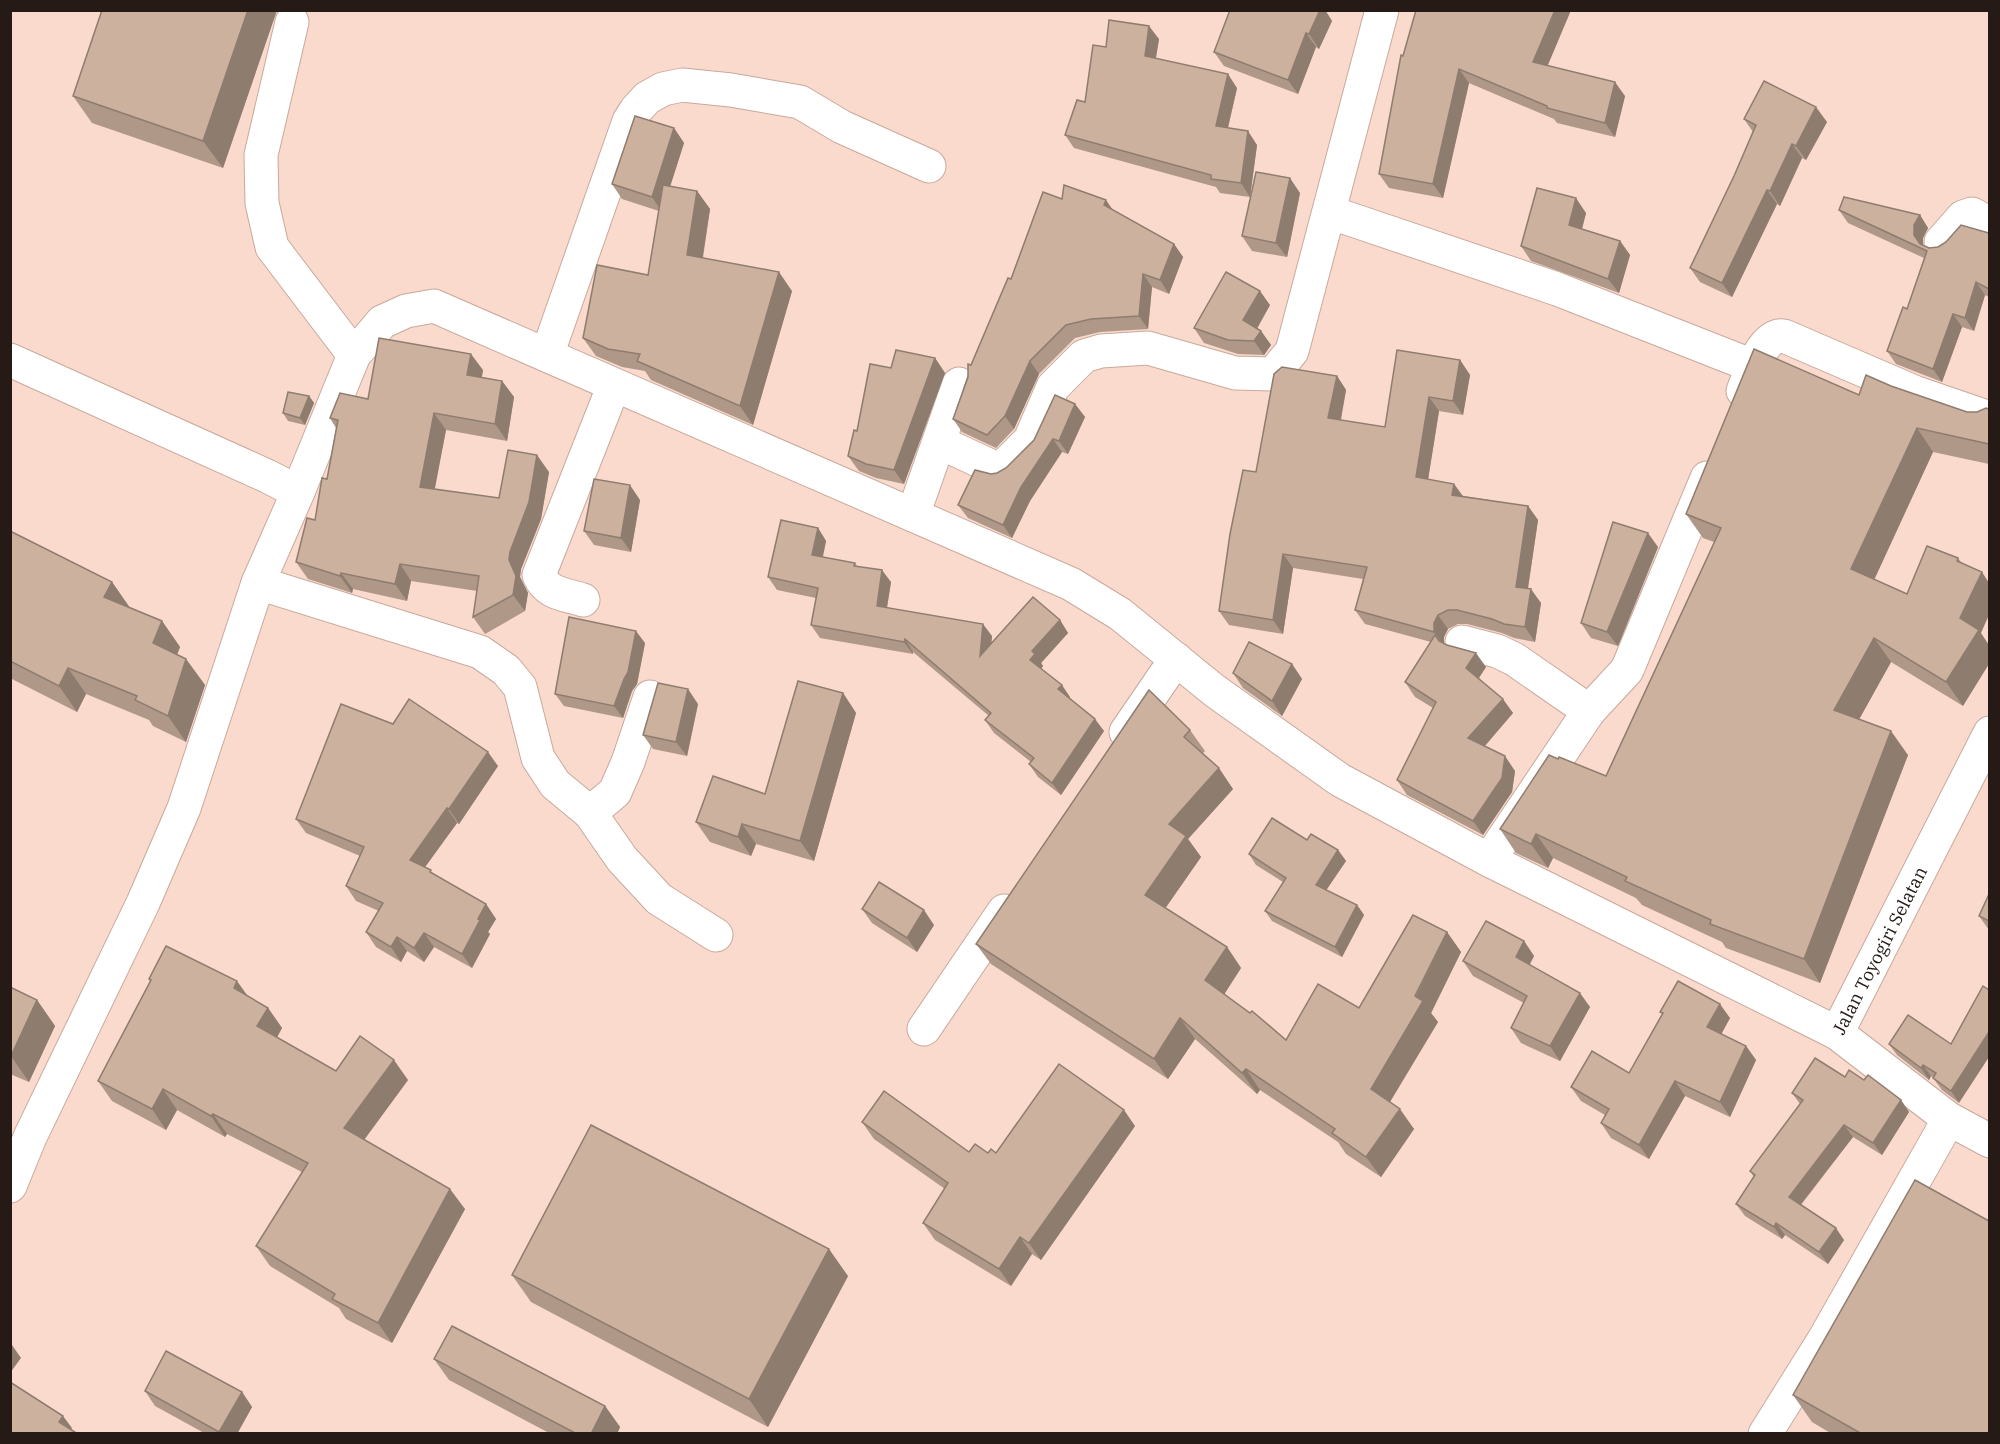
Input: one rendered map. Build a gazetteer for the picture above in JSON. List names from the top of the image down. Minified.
{"streets":{"street":["Jalan Toyogiri Selatan"]}}
